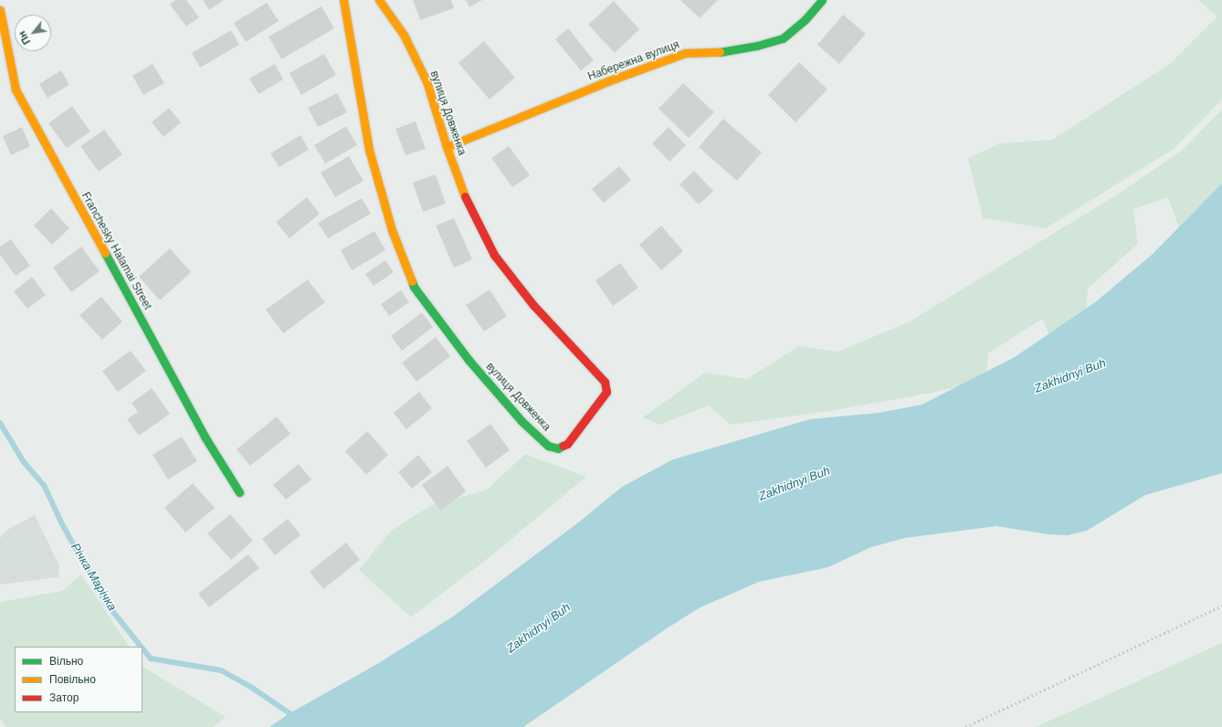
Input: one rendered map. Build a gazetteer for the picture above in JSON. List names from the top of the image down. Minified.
{"streets":{"street":["Набережна вулиця","вулиця Довженка","Franchesky Halamai Street"]},"crossings":[["Набережна вулиця","вулиця Довженка"]],"water":["Zakhidnyi Buh","Річка Марічка"],"legend":["Вільно","Повільно","Затор"],"north":"bottom left"}
